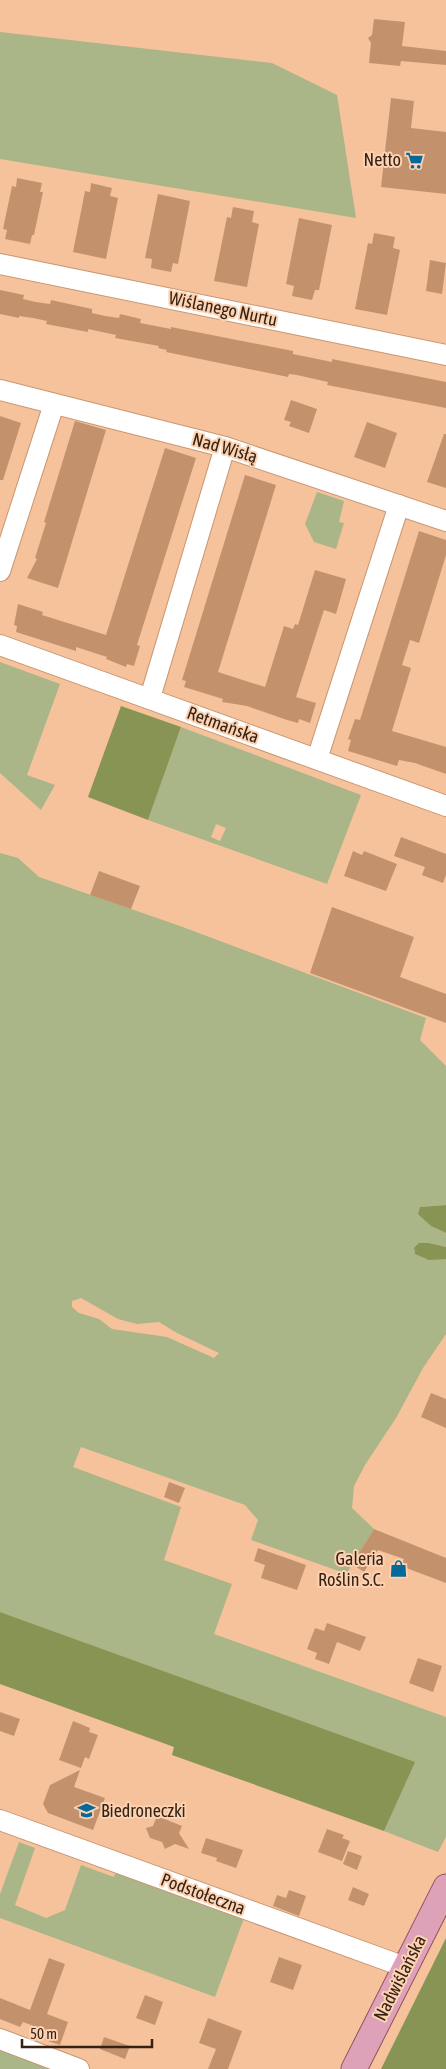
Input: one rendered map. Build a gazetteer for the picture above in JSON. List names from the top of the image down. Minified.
{"streets":{"main road":["Nadwiślańska"],"street":["Wiślanego Nurtu","Nad Wisłą","Retmańska","Podstołeczna"]},"crossings":[["Podstołeczna","Nadwiślańska"]],"places":{"supermarket":["Netto"],"shop":["Galeria Roślin S.C."],"school or university":["Biedroneczki"]},"scale_bar":"50 m"}
